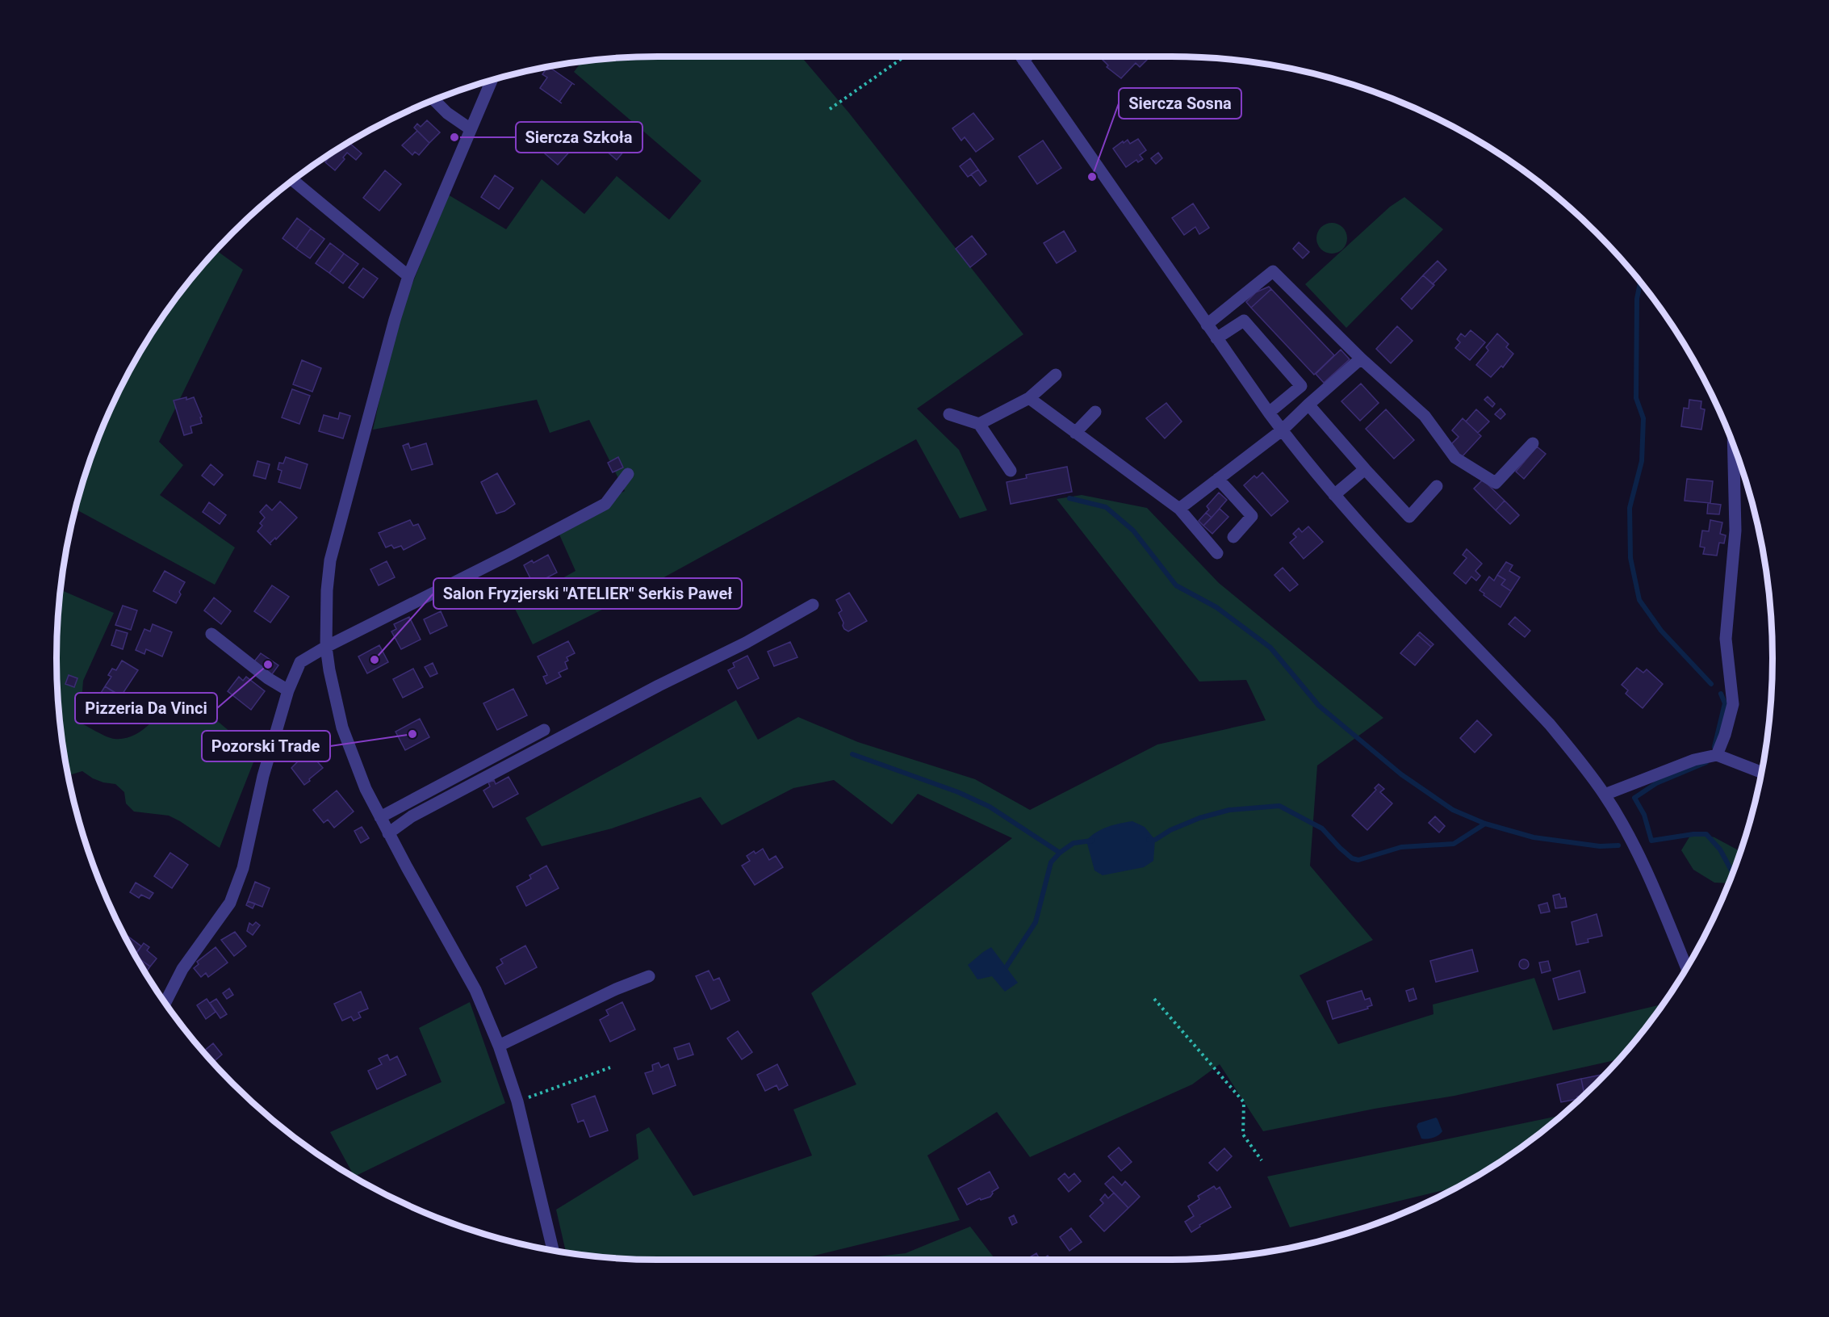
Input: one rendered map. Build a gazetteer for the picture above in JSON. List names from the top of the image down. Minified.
{"places":["Siercza Szkoła","Siercza Sosna","Salon Fryzjerski \"ATELIER\" Serkis Paweł","Pizzeria Da Vinci","Pozorski Trade"]}
